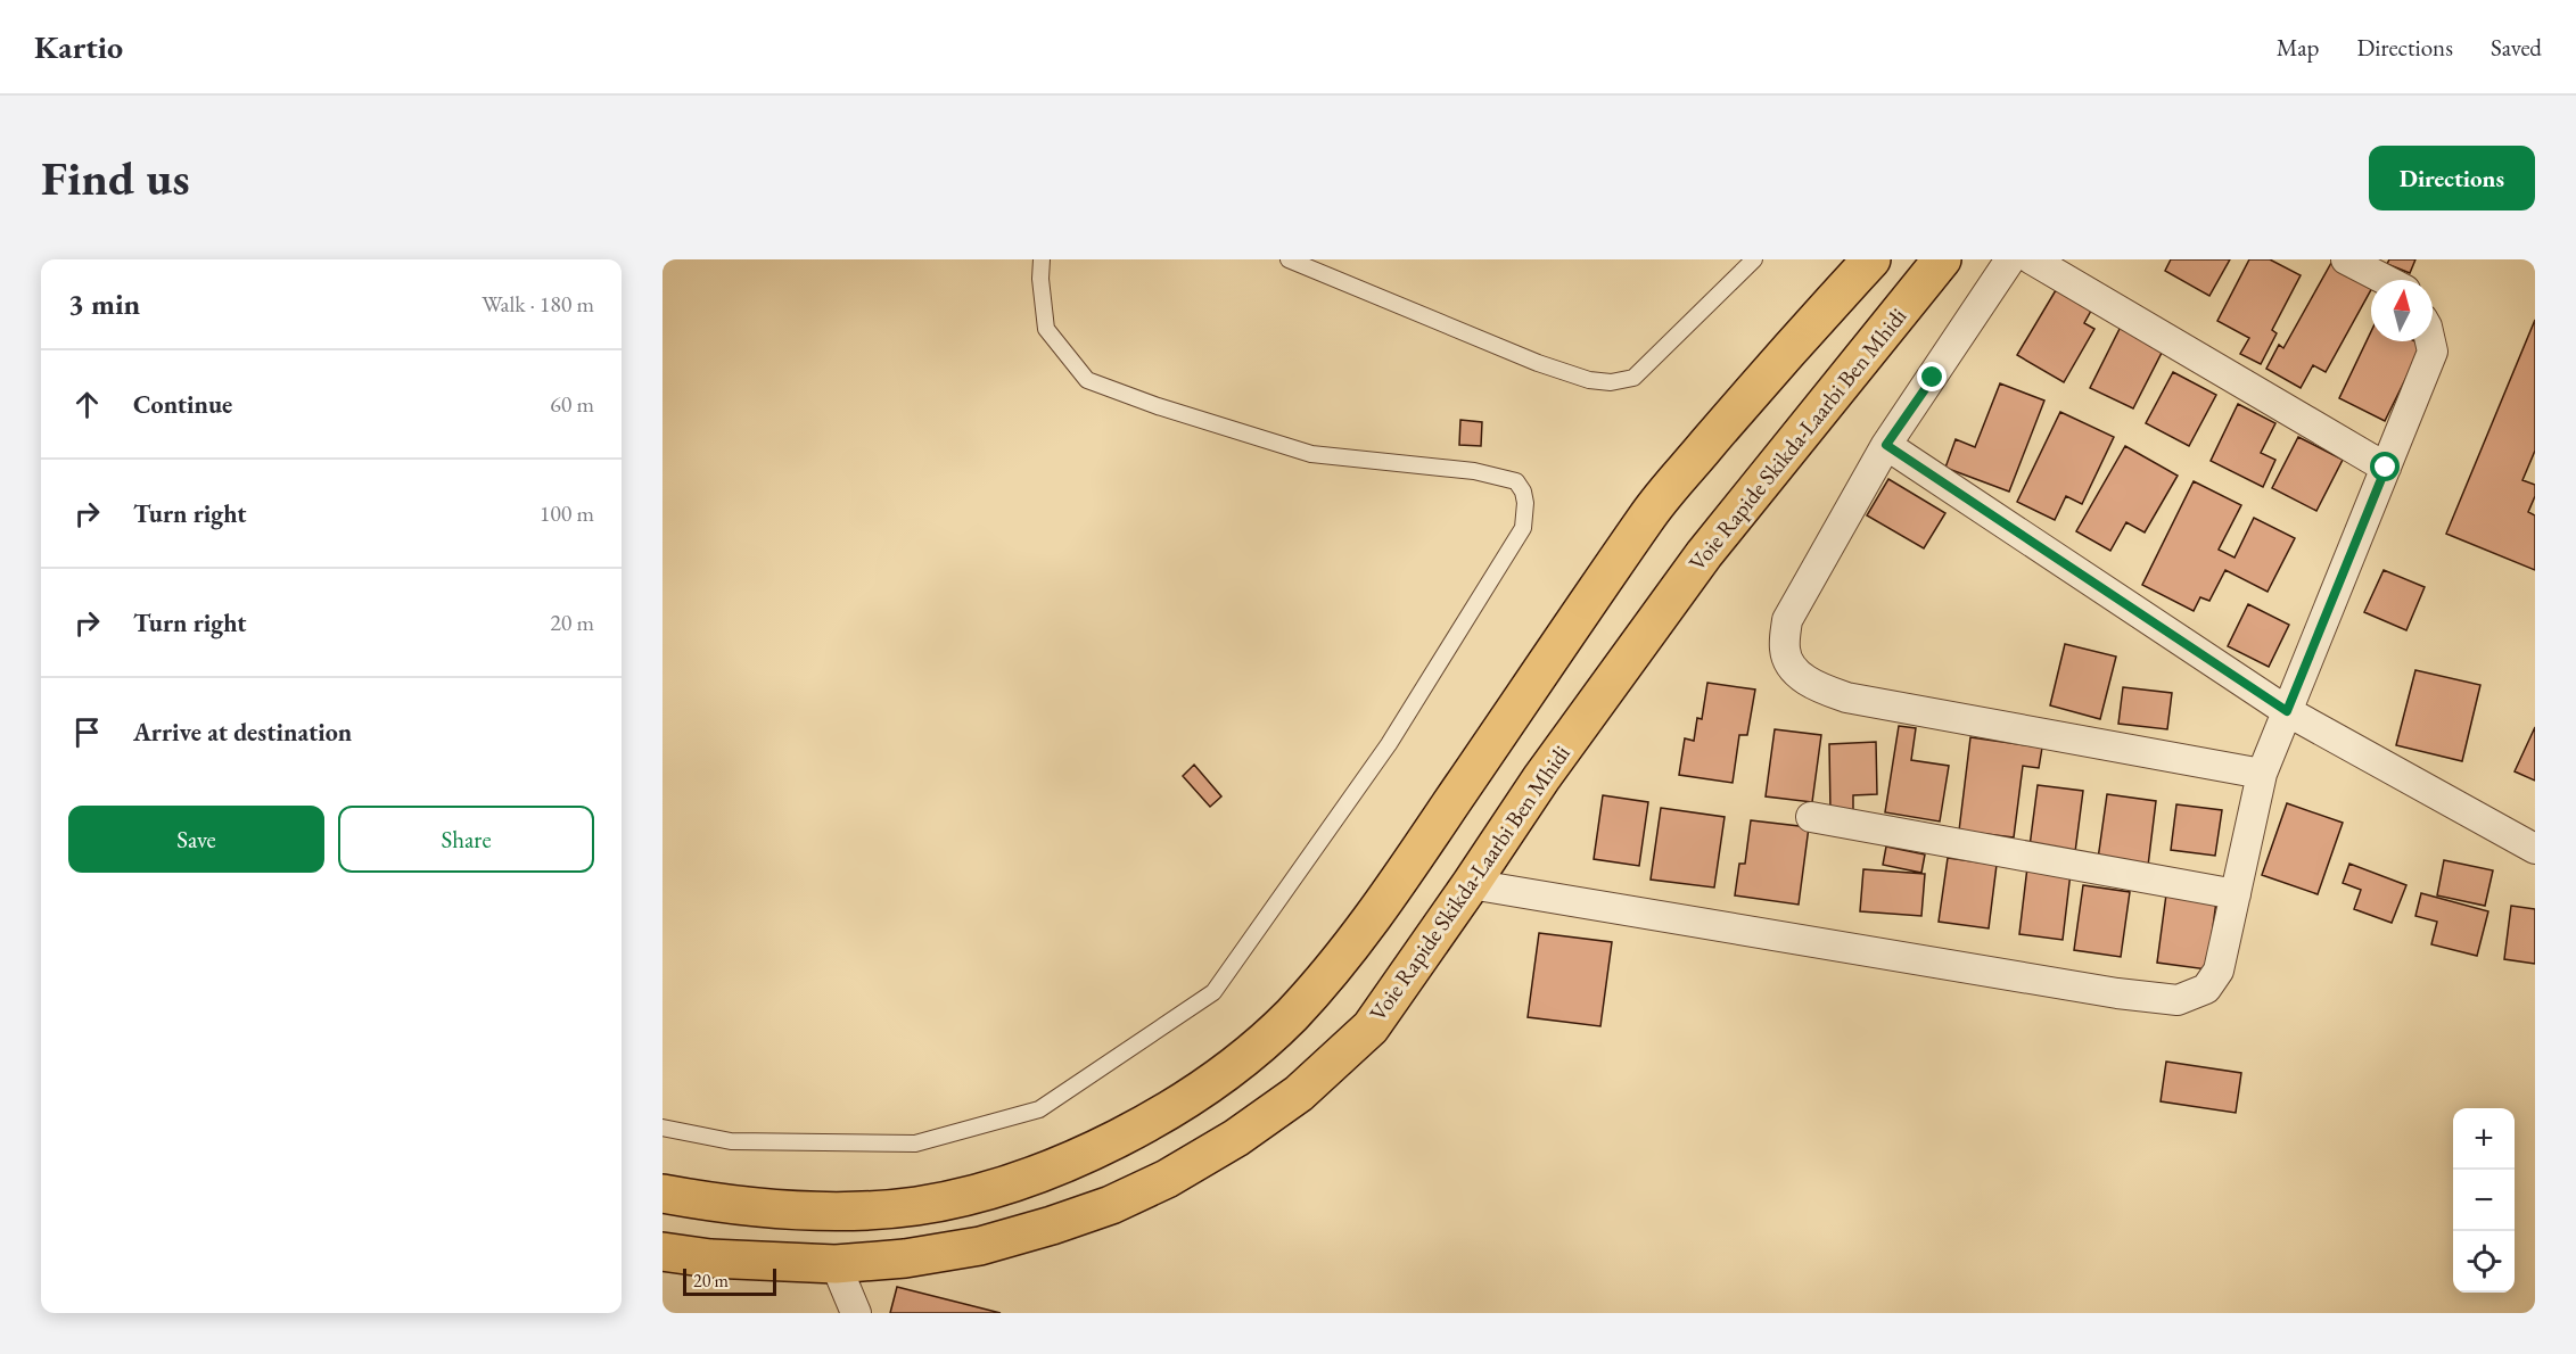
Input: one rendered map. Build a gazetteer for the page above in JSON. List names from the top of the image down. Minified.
{"streets":{"highway":["Voie Rapide Skikda-Laarbi Ben Mhidi"]},"scale_bar":"20 m","north":"top","page":{"header":"Kartio","nav":["Map","Directions","Saved"],"buttons":["Directions",["Save","Share"]],"title":"Find us","heading":["3 min","Walk · 180 m"],"list":[["Continue","60 m"],["Turn right","100 m"],["Turn right","20 m"],"Arrive at destination"],"map_buttons":["+","−"],"scale":"20 m"}}
